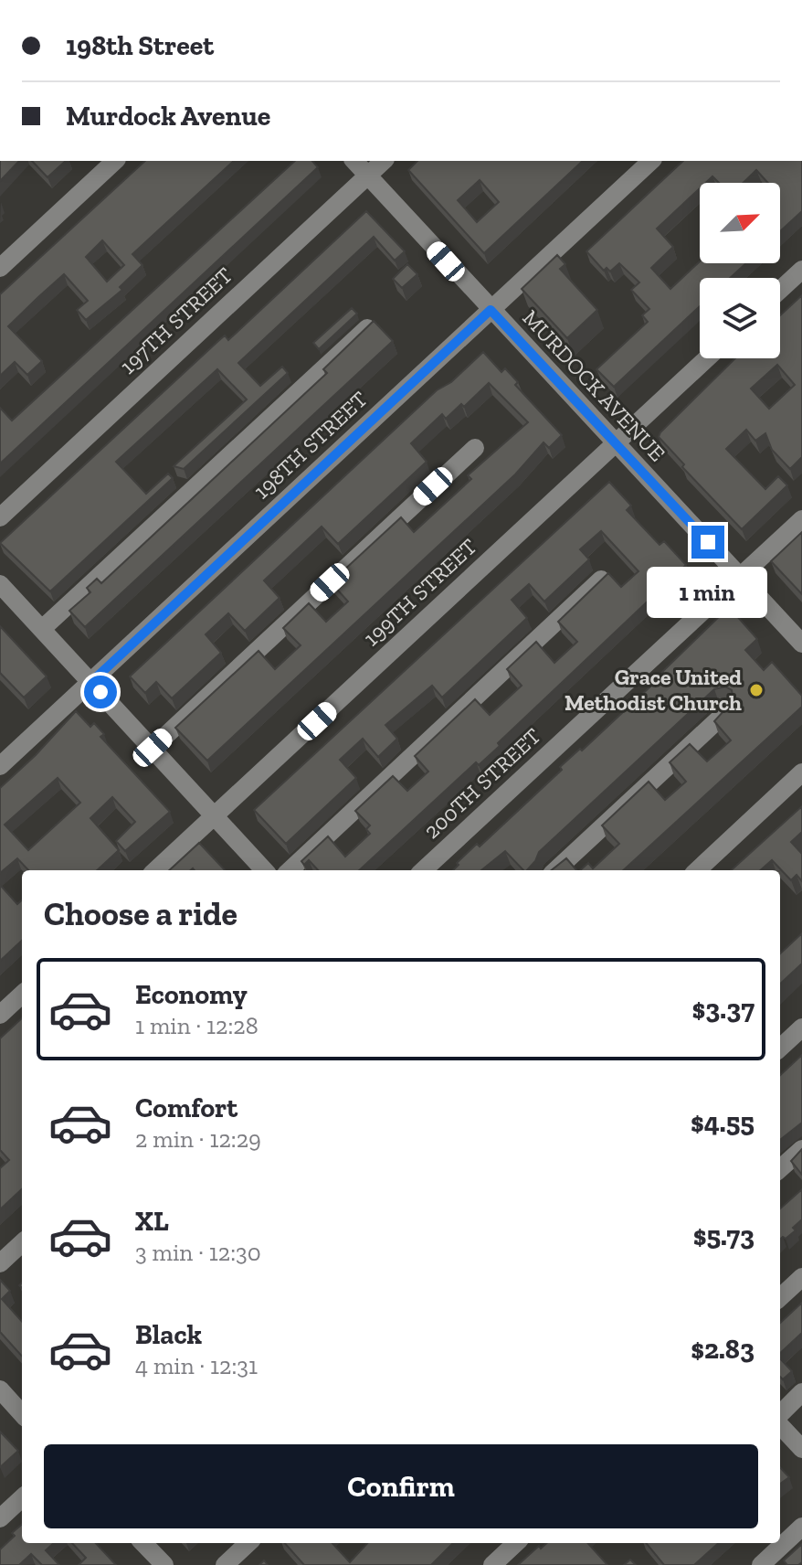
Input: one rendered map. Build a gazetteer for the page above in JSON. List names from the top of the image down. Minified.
{"streets":{"street":["197TH STREET","MURDOCK AVENUE","198TH STREET","199TH STREET","200TH STREET"]},"crossings":[["197TH STREET","MURDOCK AVENUE"],["MURDOCK AVENUE","198TH STREET"],["MURDOCK AVENUE","199TH STREET"],["MURDOCK AVENUE","200TH STREET"]],"places":["Grace United Methodist Church"],"north":"top right","page":{"banner":["198th Street","Murdock Avenue"],"bubble":"1 min","heading":"Choose a ride","list":[{"name":"Economy","note":"1 min · 12:28","value":"$3.37"},{"name":"Comfort","note":"2 min · 12:29","value":"$4.55"},{"name":"XL","note":"3 min · 12:30","value":"$5.73"},{"name":"Black","note":"4 min · 12:31","value":"$2.83"}],"buttons":"Confirm"}}
